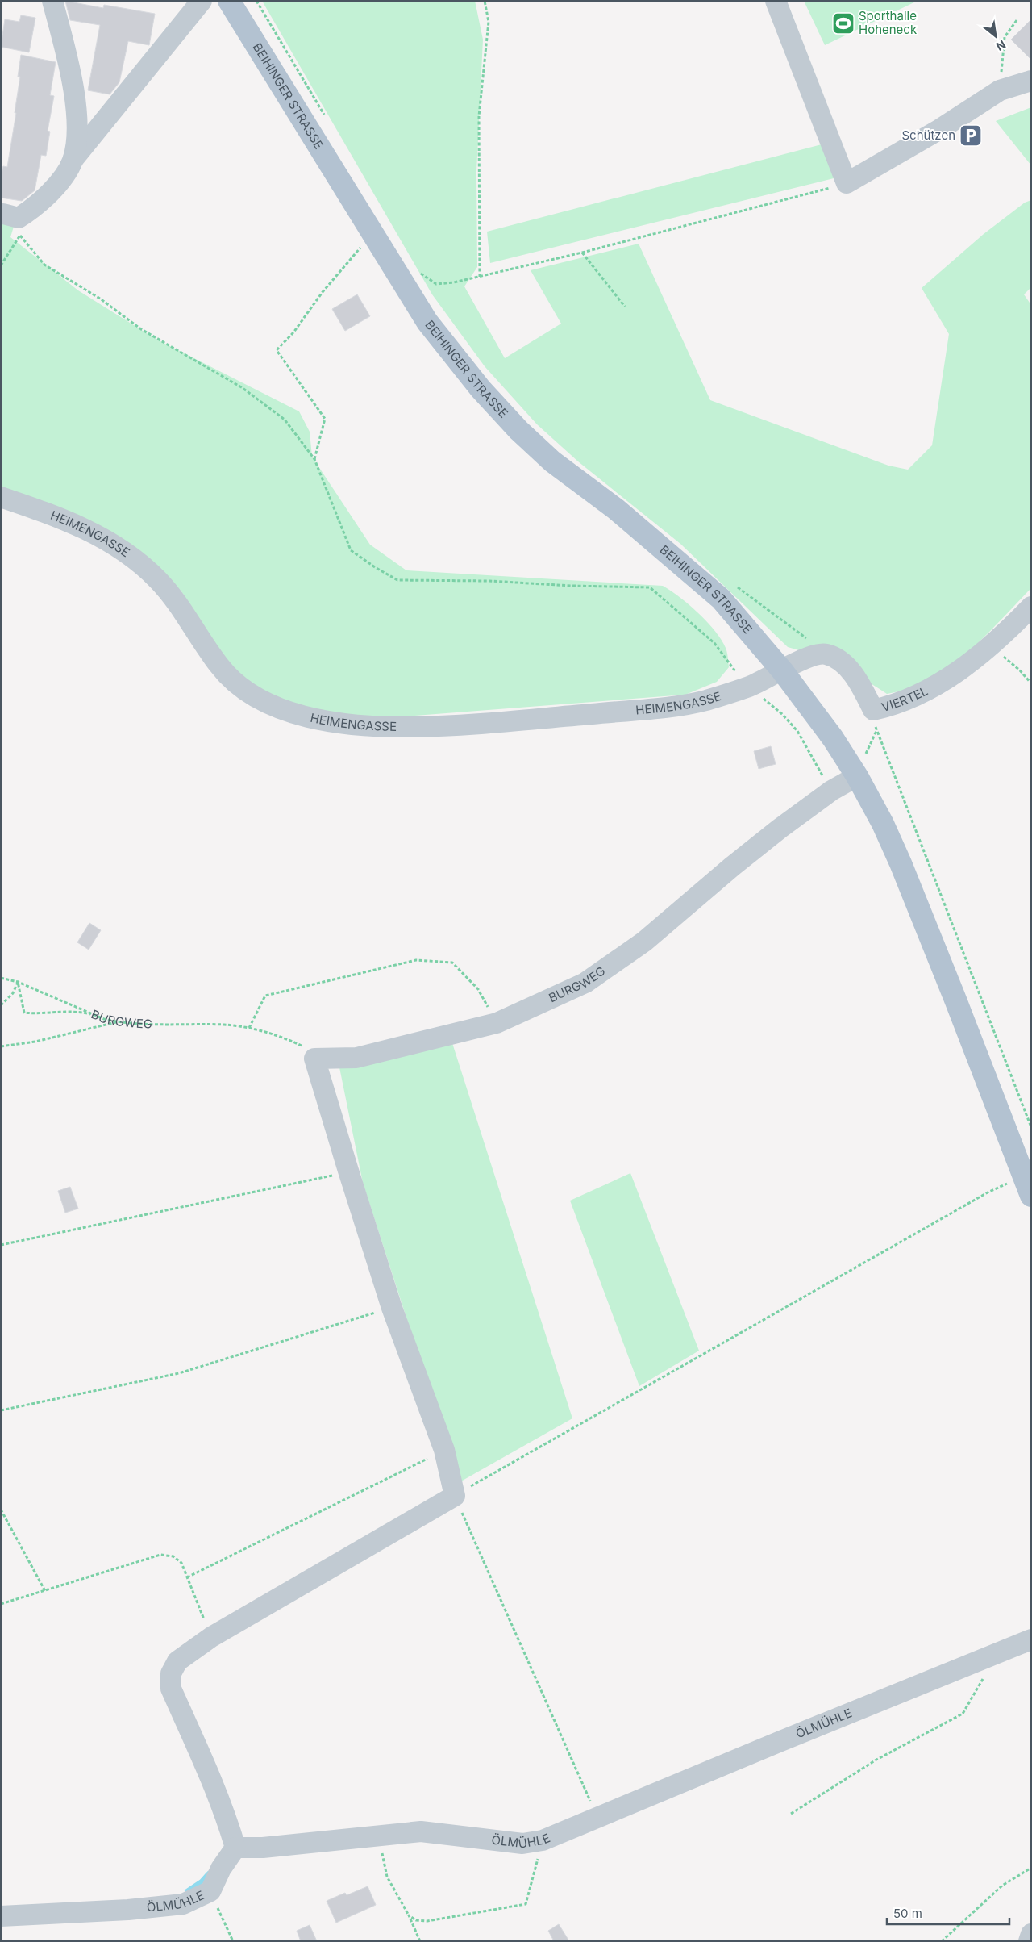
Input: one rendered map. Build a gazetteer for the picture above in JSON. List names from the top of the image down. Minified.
{"streets":{"main road":["BEIHINGER STRASSE"],"street":["HEIMENGASSE","VIERTEL","BURGWEG","ÖLMÜHLE"]},"crossings":[["BEIHINGER STRASSE","HEIMENGASSE"],["BEIHINGER STRASSE","BURGWEG"]],"places":{"sports":["Sporthalle Hoheneck"],"parking":["Schützen"]},"scale_bar":"50 m","north":"bottom right"}
